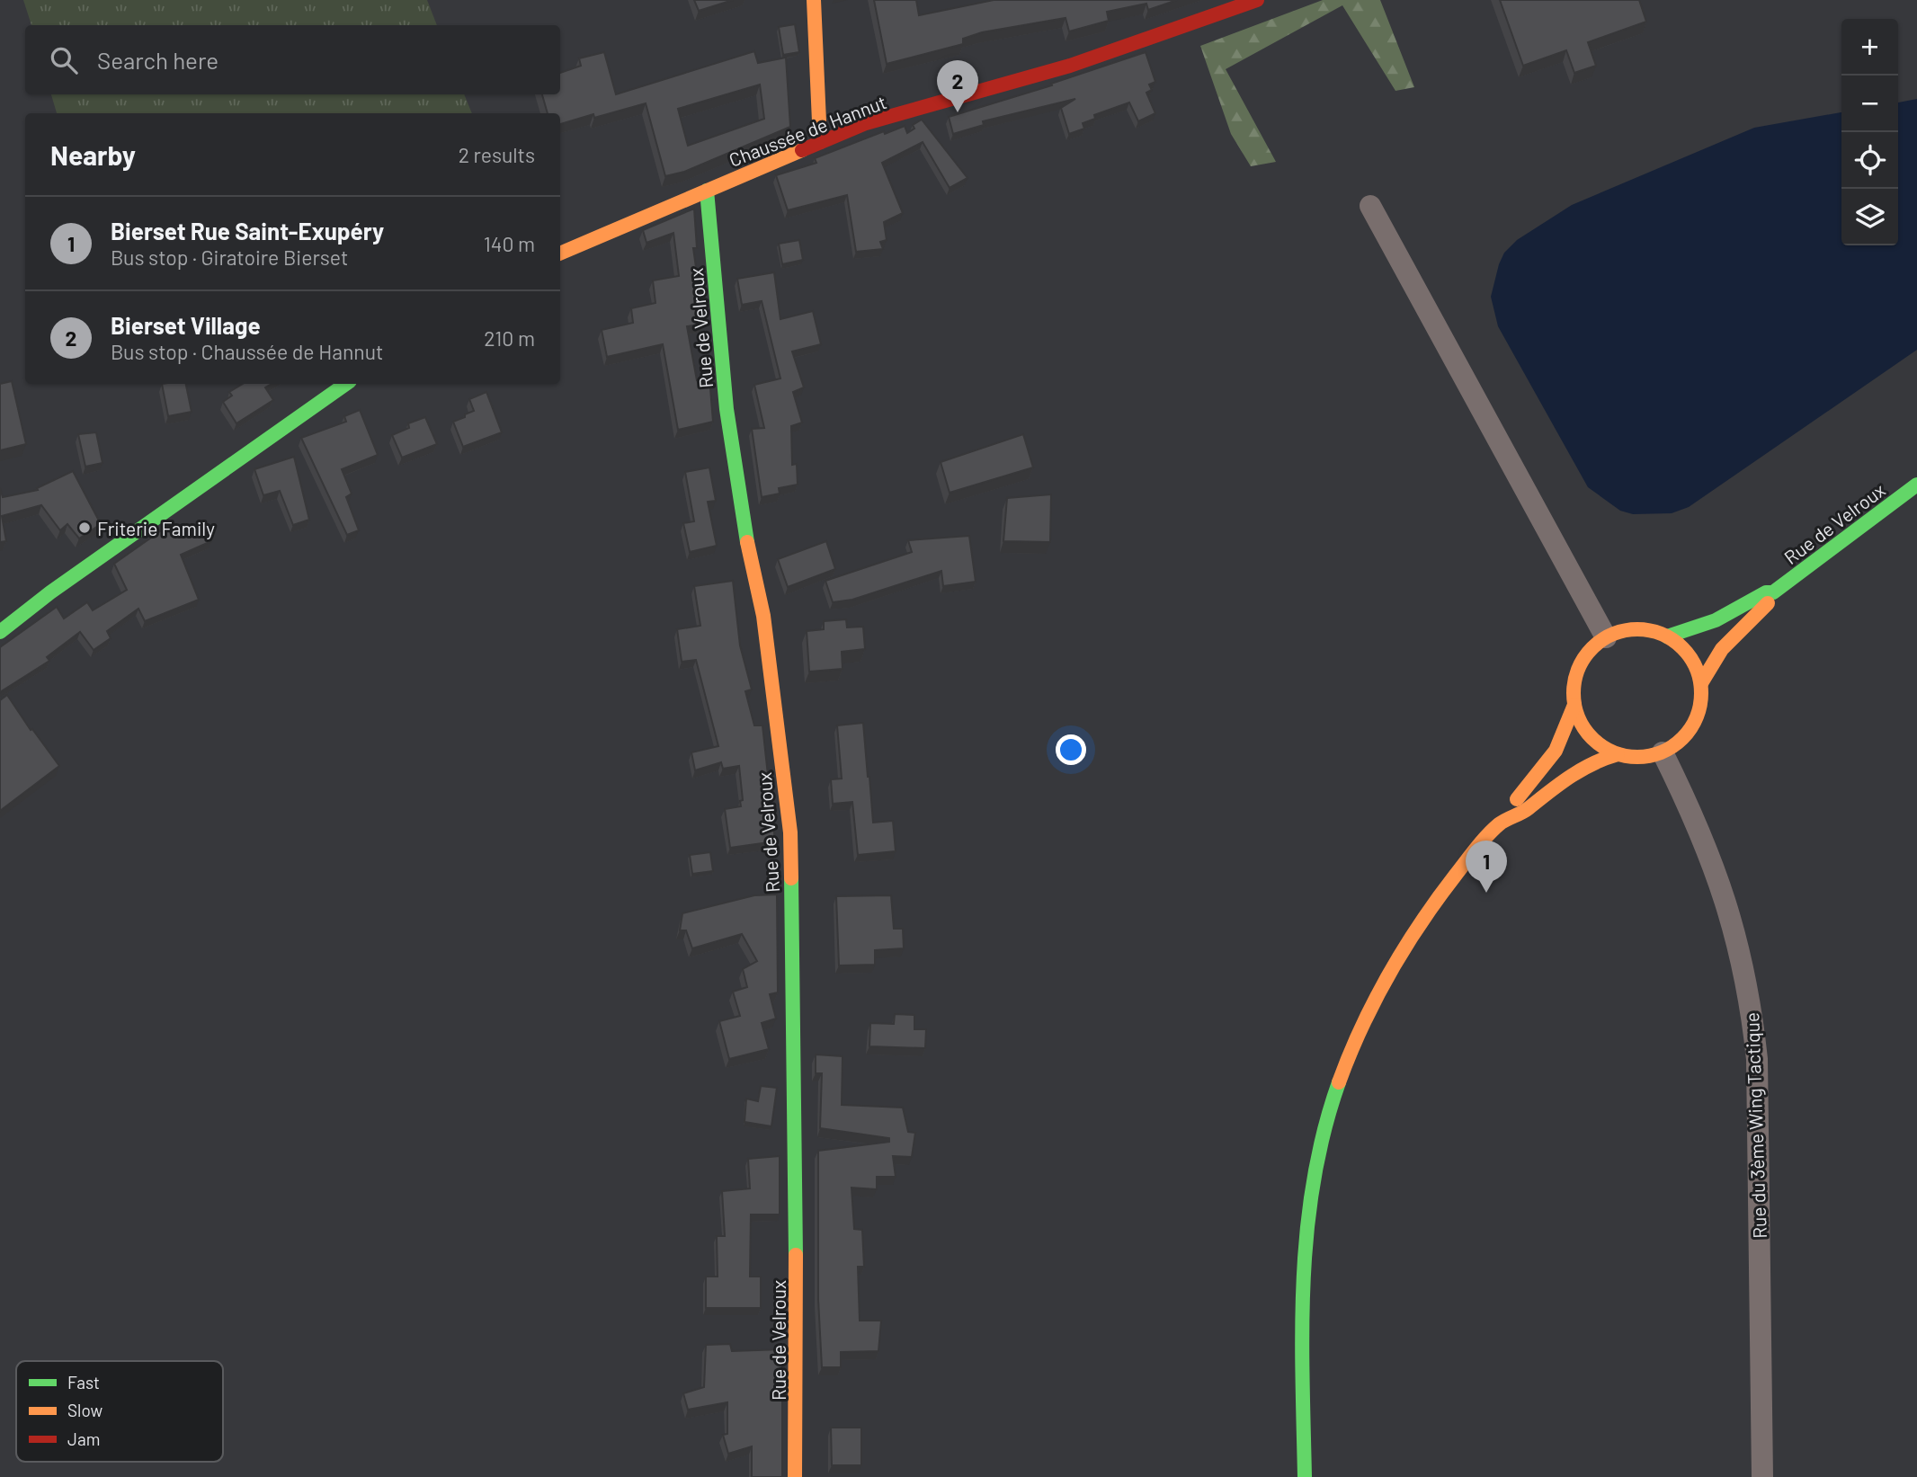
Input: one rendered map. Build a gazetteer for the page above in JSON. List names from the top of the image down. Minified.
{"streets":{"street":["Chaussée de Hannut","Rue de Velroux","Rue du 3ème Wing Tactique"]},"crossings":[["Chaussée de Hannut","Rue de Velroux"],["Rue de Velroux","Rue du 3ème Wing Tactique"]],"places":["Friterie Family"],"legend":["Fast","Slow","Jam"],"page":{"map_buttons":["+","−"],"search":"Search here","pins":["2","1"],"heading":["Nearby","2 results"],"list":[{"mark":"1","name":"Bierset Rue Saint-Exupéry","note":"Bus stop · Giratoire Bierset","value":"140 m"},{"mark":"2","name":"Bierset Village","note":"Bus stop · Chaussée de Hannut","value":"210 m"}]}}
